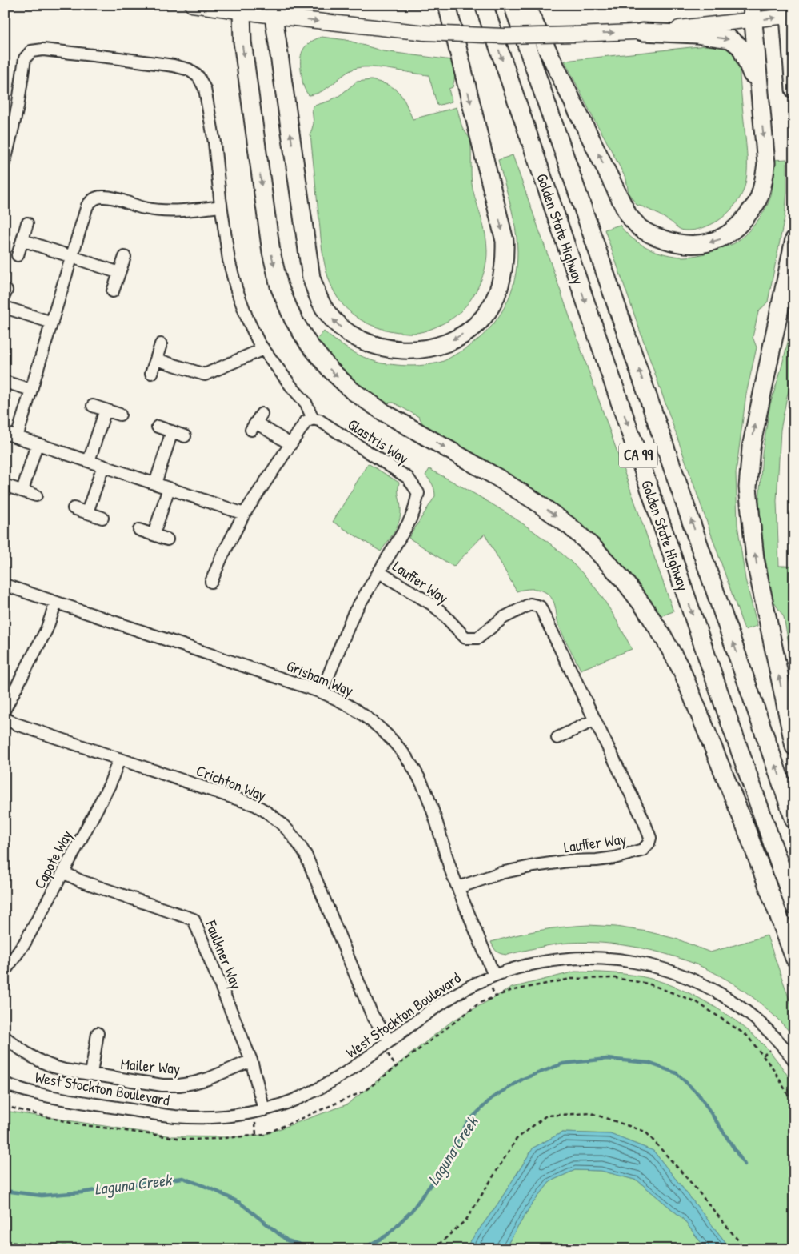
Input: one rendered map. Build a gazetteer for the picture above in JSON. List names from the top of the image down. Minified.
{"streets":{"highway":["Golden State Highway","CA 99"],"street":["Glastris Way","Lauffer Way","Grisham Way","Crichton Way","Capote Way","Faulkner Way","West Stockton Boulevard","Mailer Way"]},"crossings":[["Glastris Way","Lauffer Way"],["Glastris Way","Grisham Way"],["Lauffer Way","Grisham Way"],["Grisham Way","West Stockton Boulevard"],["Crichton Way","Capote Way"],["Crichton Way","West Stockton Boulevard"],["Capote Way","Faulkner Way"],["Faulkner Way","West Stockton Boulevard"],["Faulkner Way","Mailer Way"]],"water":["Laguna Creek"]}
